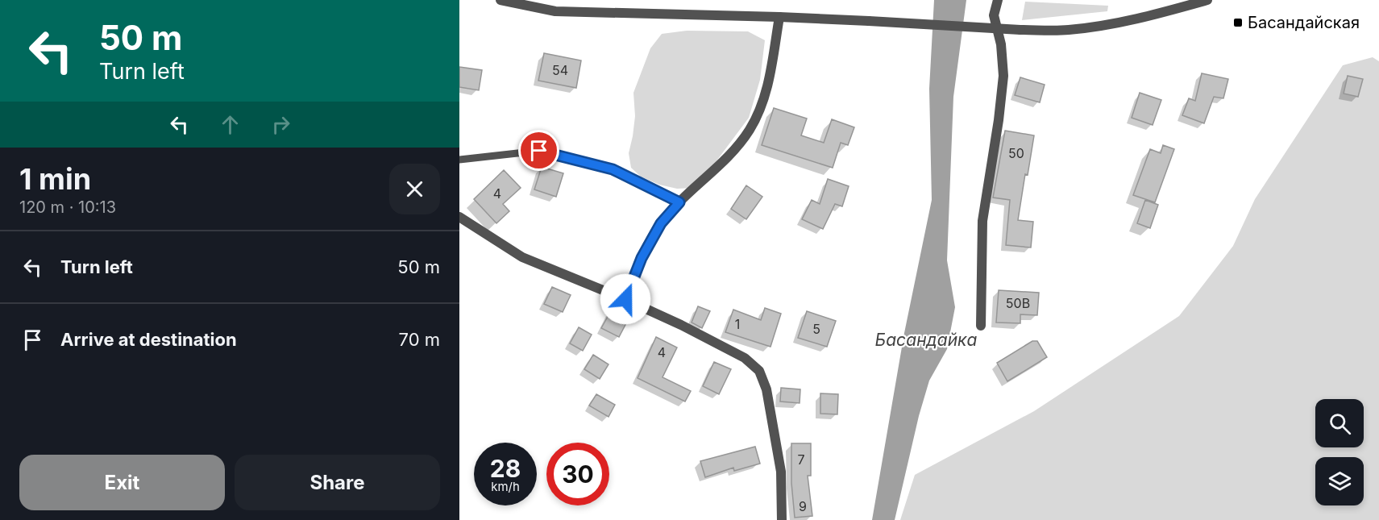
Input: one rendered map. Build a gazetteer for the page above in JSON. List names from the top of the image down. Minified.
{"water":["Басандайка"],"places":{"transit":["Басандайская"]},"house_numbers":["54","50","4","50В","1","5","4","7","9"],"page":{"turn":["50 m","Turn left"],"heading":["1 min","120 m · 10:13"],"list":[{"name":"Turn left","value":"50 m"},{"name":"Arrive at destination","value":"70 m"}],"speed":"28 km/h","limit":"30","buttons":["Exit","Share"]}}
